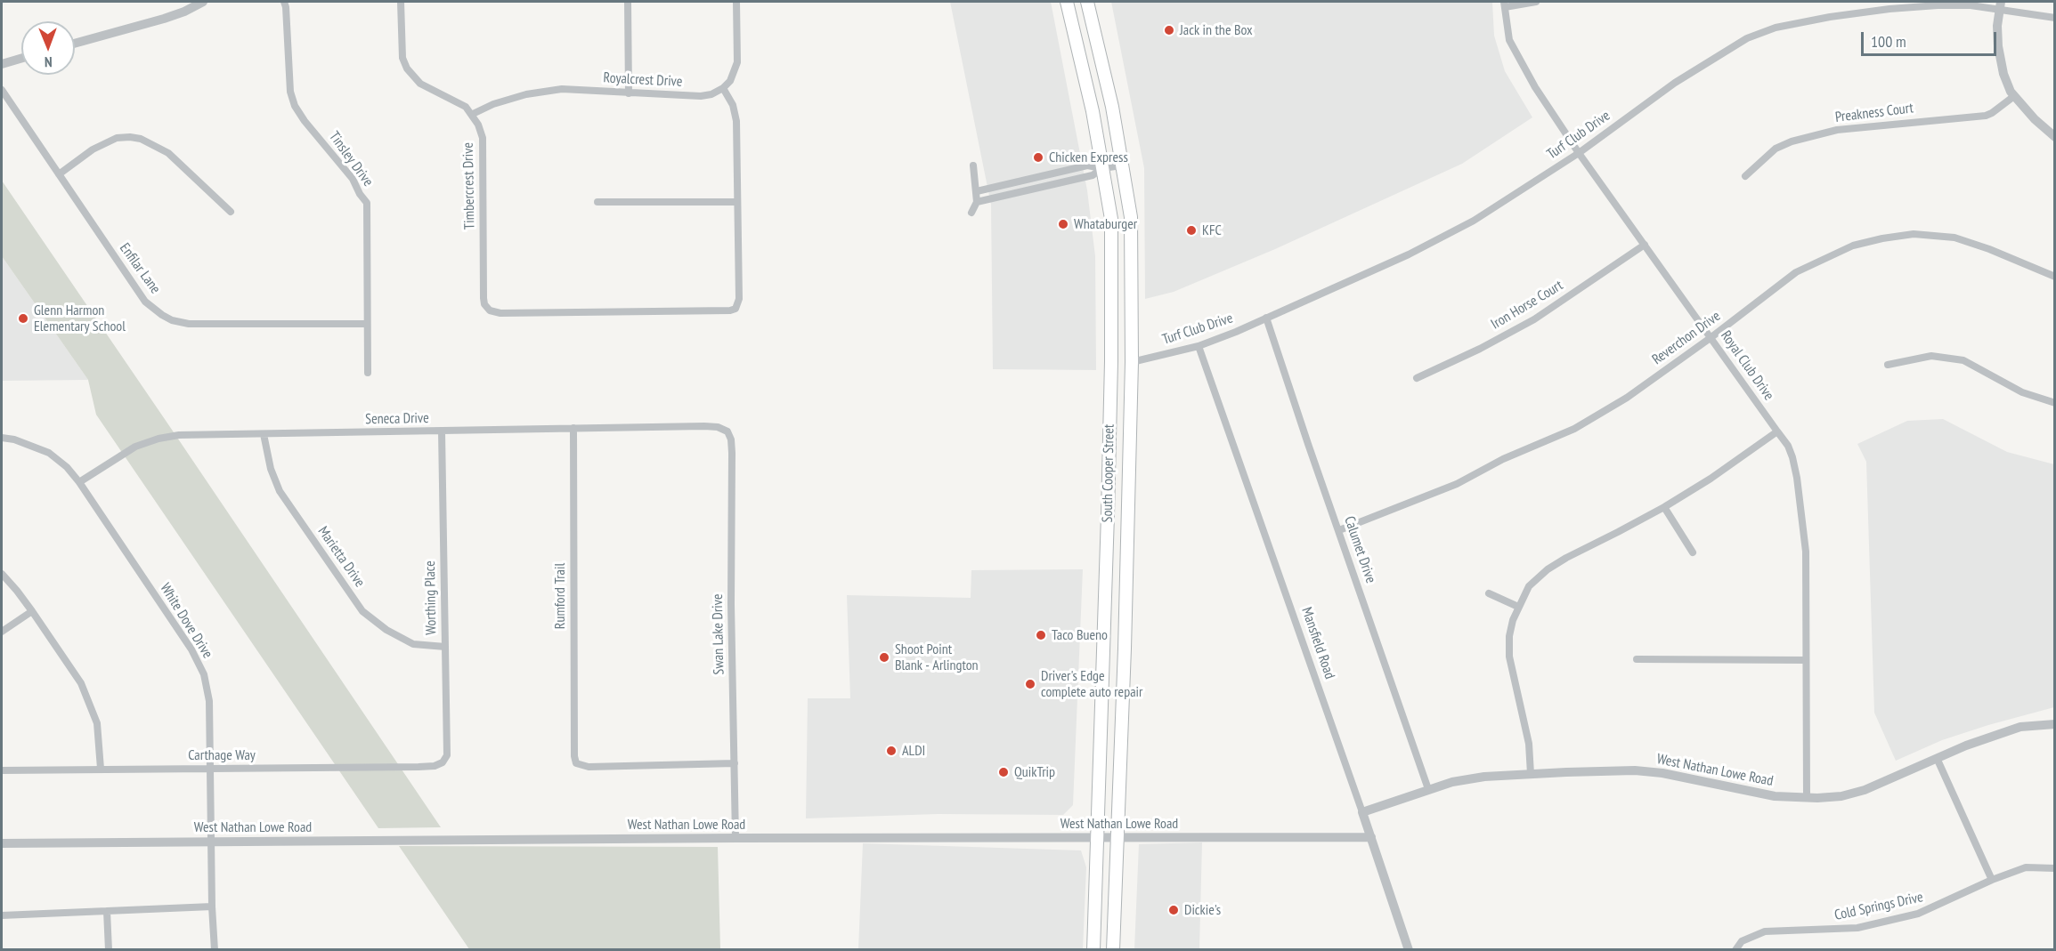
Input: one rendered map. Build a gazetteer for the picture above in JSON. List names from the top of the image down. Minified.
{"streets":{"main road":["South Cooper Street"],"street":["Royalcrest Drive","Preakness Court","Turf Club Drive","Tinsley Drive","Timbercrest Drive","Enfilar Lane","Iron Horse Court","Reverchon Drive","Royal Club Drive","Seneca Drive","Calumet Drive","Marietta Drive","Rumford Trail","Worthing Place","White Dove Drive","Swan Lake Drive","Mansfield Road","Carthage Way","West Nathan Lowe Road","Cold Springs Drive"]},"crossings":[["Royalcrest Drive","Timbercrest Drive"],["Turf Club Drive","Royal Club Drive"],["Turf Club Drive","South Cooper Street"],["Turf Club Drive","Calumet Drive"],["Turf Club Drive","Mansfield Road"],["Tinsley Drive","Enfilar Lane"],["Iron Horse Court","Royal Club Drive"],["Reverchon Drive","Royal Club Drive"],["Reverchon Drive","Calumet Drive"],["Royal Club Drive","West Nathan Lowe Road"],["Seneca Drive","Marietta Drive"],["Seneca Drive","Rumford Trail"],["Seneca Drive","Worthing Place"],["Seneca Drive","White Dove Drive"],["Seneca Drive","Swan Lake Drive"],["South Cooper Street","West Nathan Lowe Road"],["Calumet Drive","West Nathan Lowe Road"],["Marietta Drive","Worthing Place"],["Rumford Trail","Swan Lake Drive"],["Worthing Place","Carthage Way"],["White Dove Drive","Carthage Way"],["White Dove Drive","West Nathan Lowe Road"],["Swan Lake Drive","West Nathan Lowe Road"],["Mansfield Road","West Nathan Lowe Road"]],"places":["Jack in the Box","Chicken Express","Whataburger","KFC","Glenn Harmon Elementary School","Taco Bueno","Shoot Point Blank - Arlington","Driver's Edge complete auto repair","ALDI","QuikTrip","Dickie's"],"scale_bar":"100 m","north":"bottom"}
